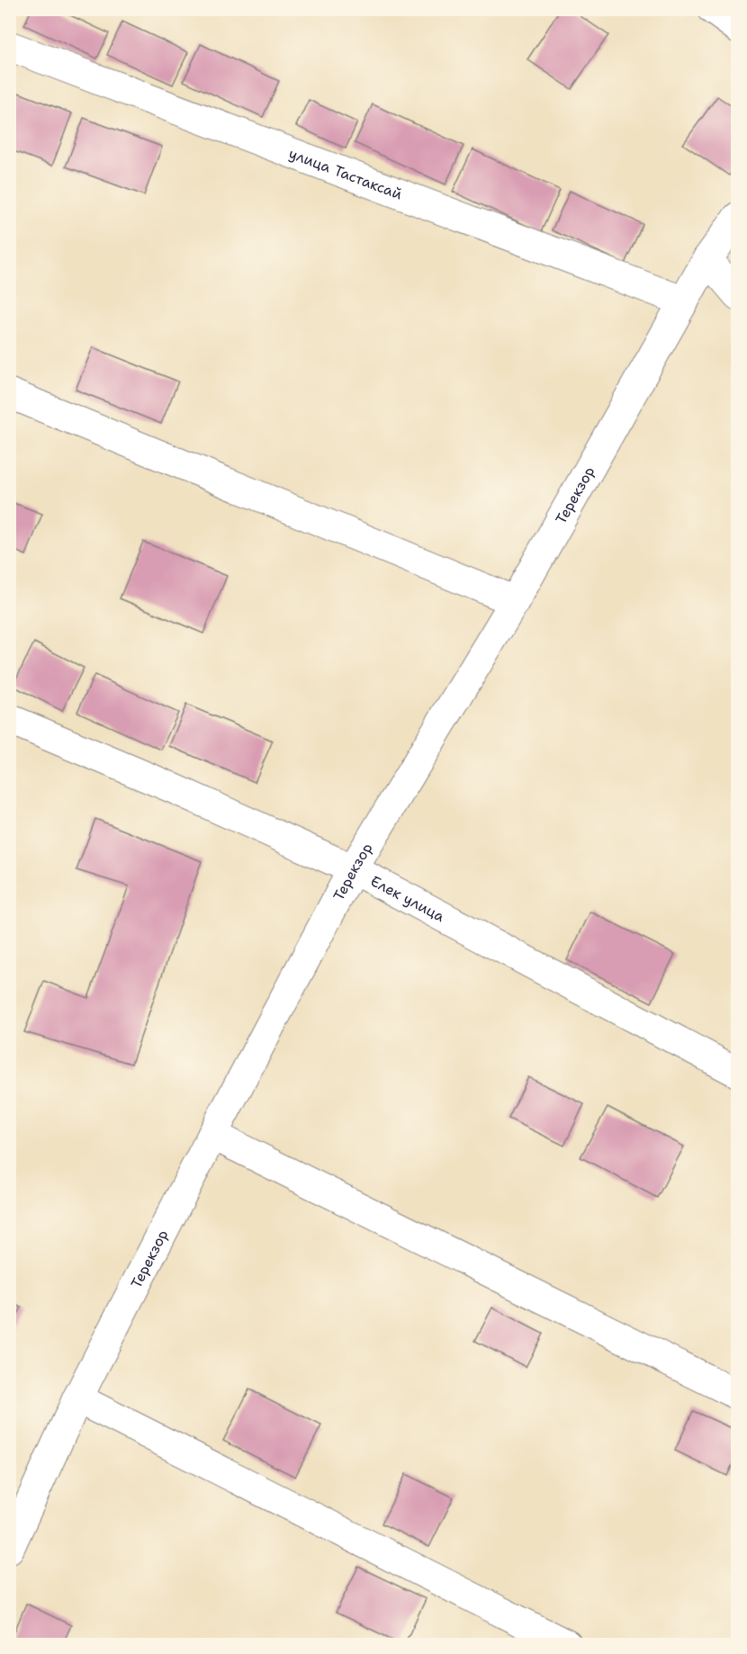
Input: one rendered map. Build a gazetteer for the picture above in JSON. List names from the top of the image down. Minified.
{"streets":{"street":["улица Тастаксай","Терекзор","Елек улица"]},"crossings":[["улица Тастаксай","Терекзор"],["Терекзор","Елек улица"]]}
